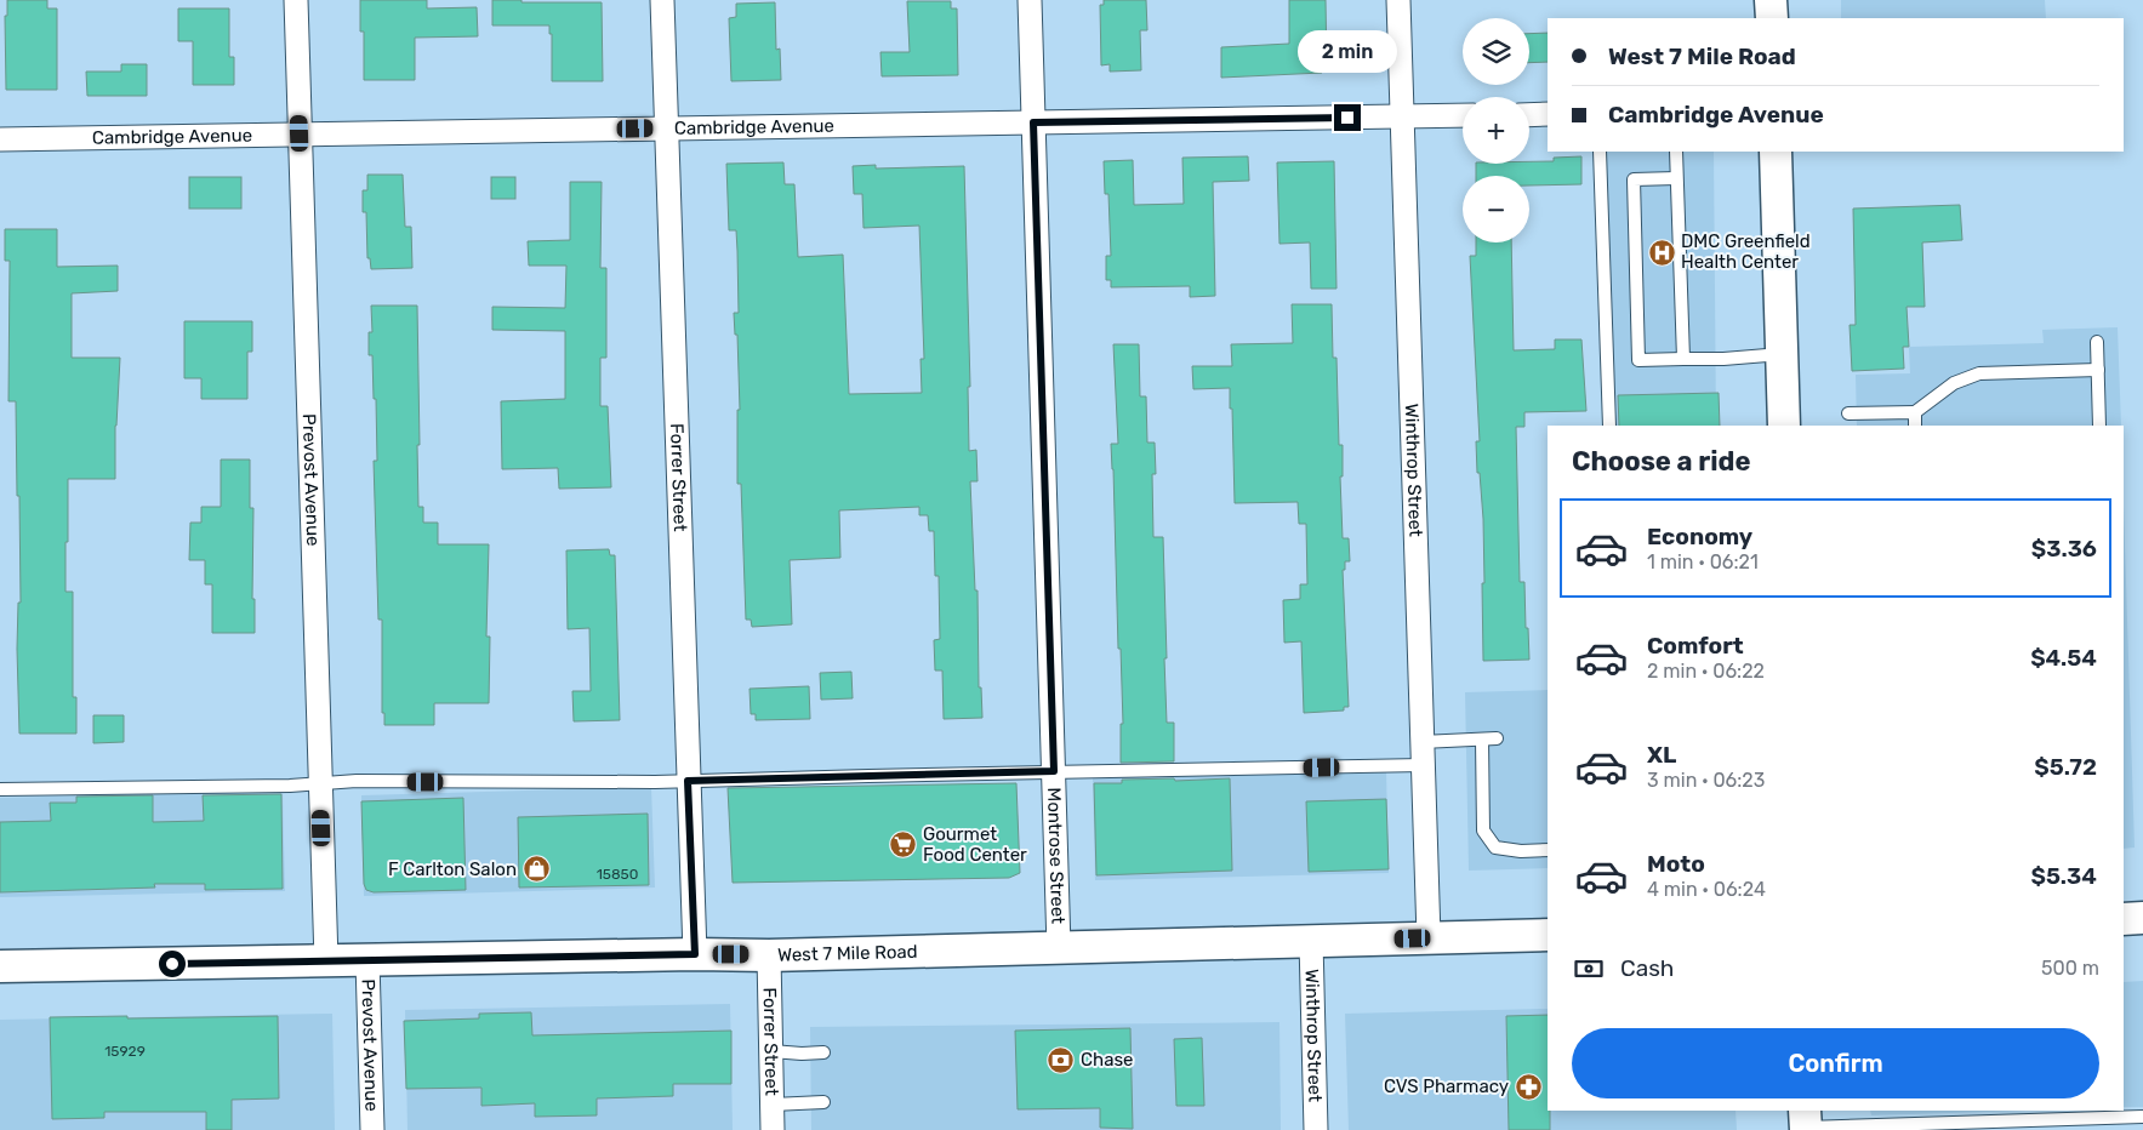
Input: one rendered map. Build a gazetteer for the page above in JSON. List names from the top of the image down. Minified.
{"streets":{"main road":["West 7 Mile Road"],"street":["Cambridge Avenue","Winthrop Street","Forrer Street","Prevost Avenue","Montrose Street"]},"crossings":[["Cambridge Avenue","Winthrop Street"],["Cambridge Avenue","Forrer Street"],["Cambridge Avenue","Prevost Avenue"],["Cambridge Avenue","Montrose Street"],["Winthrop Street","West 7 Mile Road"],["Forrer Street","West 7 Mile Road"],["Prevost Avenue","West 7 Mile Road"],["Montrose Street","West 7 Mile Road"]],"places":{"hospital":["DMC Greenfield Health Center"],"supermarket":["Gourmet Food Center"],"shop":["F Carlton Salon"],"bank":["Chase"],"pharmacy":["CVS Pharmacy"]},"house_numbers":["15850","15929"],"page":{"map_buttons":["+","−"],"banner":["West 7 Mile Road","Cambridge Avenue"],"bubble":"2 min","heading":"Choose a ride","list":[{"name":"Economy","note":"1 min · 06:21","value":"$3.36"},{"name":"Comfort","note":"2 min · 06:22","value":"$4.54"},{"name":"XL","note":"3 min · 06:23","value":"$5.72"},{"name":"Moto","note":"4 min · 06:24","value":"$5.34"}],"pay":["Cash","500 m"],"buttons":"Confirm"}}
